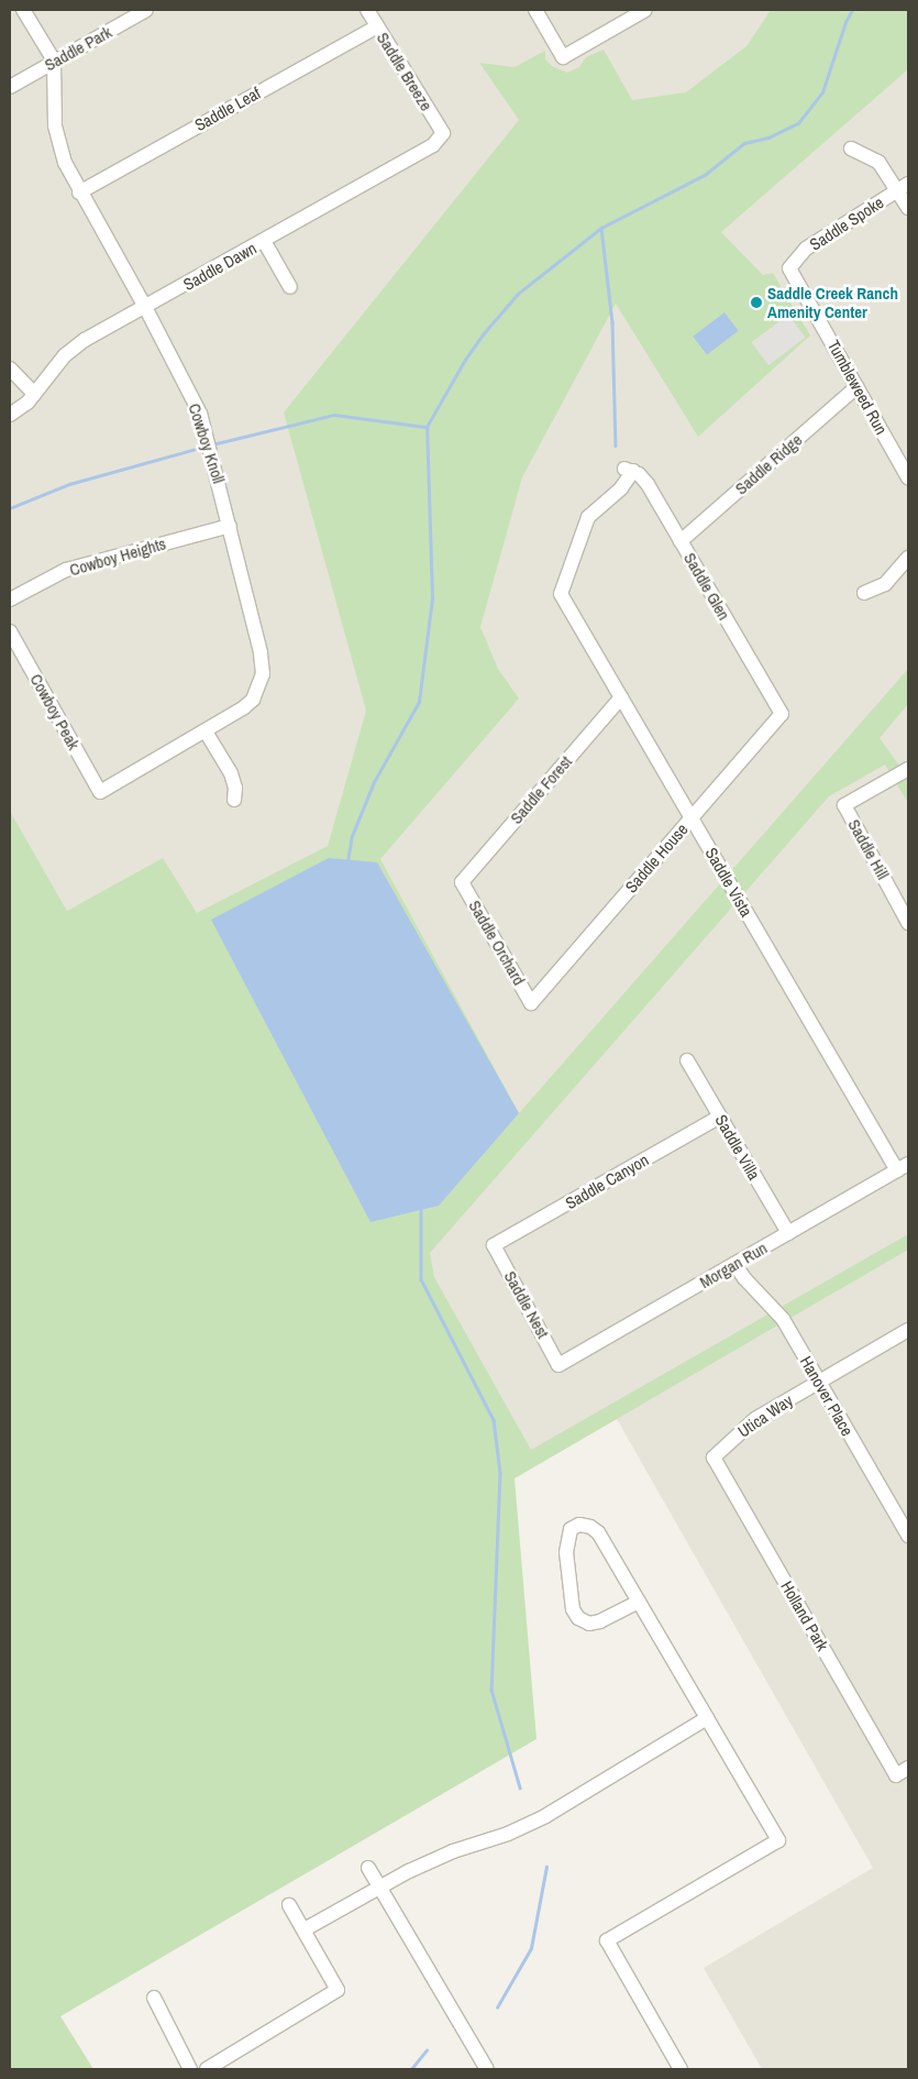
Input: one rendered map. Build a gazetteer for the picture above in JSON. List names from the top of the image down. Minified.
{"streets":{"street":["Saddle Park","Saddle Breeze","Saddle Leaf","Saddle Spoke","Saddle Dawn","Tumbleweed Run","Cowboy Knoll","Saddle Ridge","Cowboy Heights","Saddle Glen","Cowboy Peak","Saddle Forest","Saddle Hill","Saddle House","Saddle Vista","Saddle Orchard","Saddle Villa","Saddle Canyon","Morgan Run","Saddle Nest","Hanover Place","Utica Way","Holland Park"]},"crossings":[["Saddle Park","Cowboy Knoll"],["Saddle Breeze","Saddle Leaf"],["Saddle Breeze","Saddle Dawn"],["Saddle Leaf","Cowboy Knoll"],["Saddle Spoke","Tumbleweed Run"],["Saddle Dawn","Cowboy Knoll"],["Tumbleweed Run","Saddle Ridge"],["Cowboy Knoll","Cowboy Heights"],["Cowboy Knoll","Cowboy Peak"],["Saddle Ridge","Saddle Glen"],["Saddle Glen","Saddle House"],["Saddle Glen","Saddle Vista"],["Saddle Forest","Saddle Vista"],["Saddle Forest","Saddle Orchard"],["Saddle House","Saddle Vista"],["Saddle House","Saddle Orchard"],["Saddle Vista","Morgan Run"],["Saddle Villa","Saddle Canyon"],["Saddle Villa","Morgan Run"],["Saddle Canyon","Saddle Nest"],["Morgan Run","Saddle Nest"],["Morgan Run","Hanover Place"],["Hanover Place","Utica Way"],["Utica Way","Holland Park"]],"places":["Saddle Creek Ranch Amenity Center"]}
